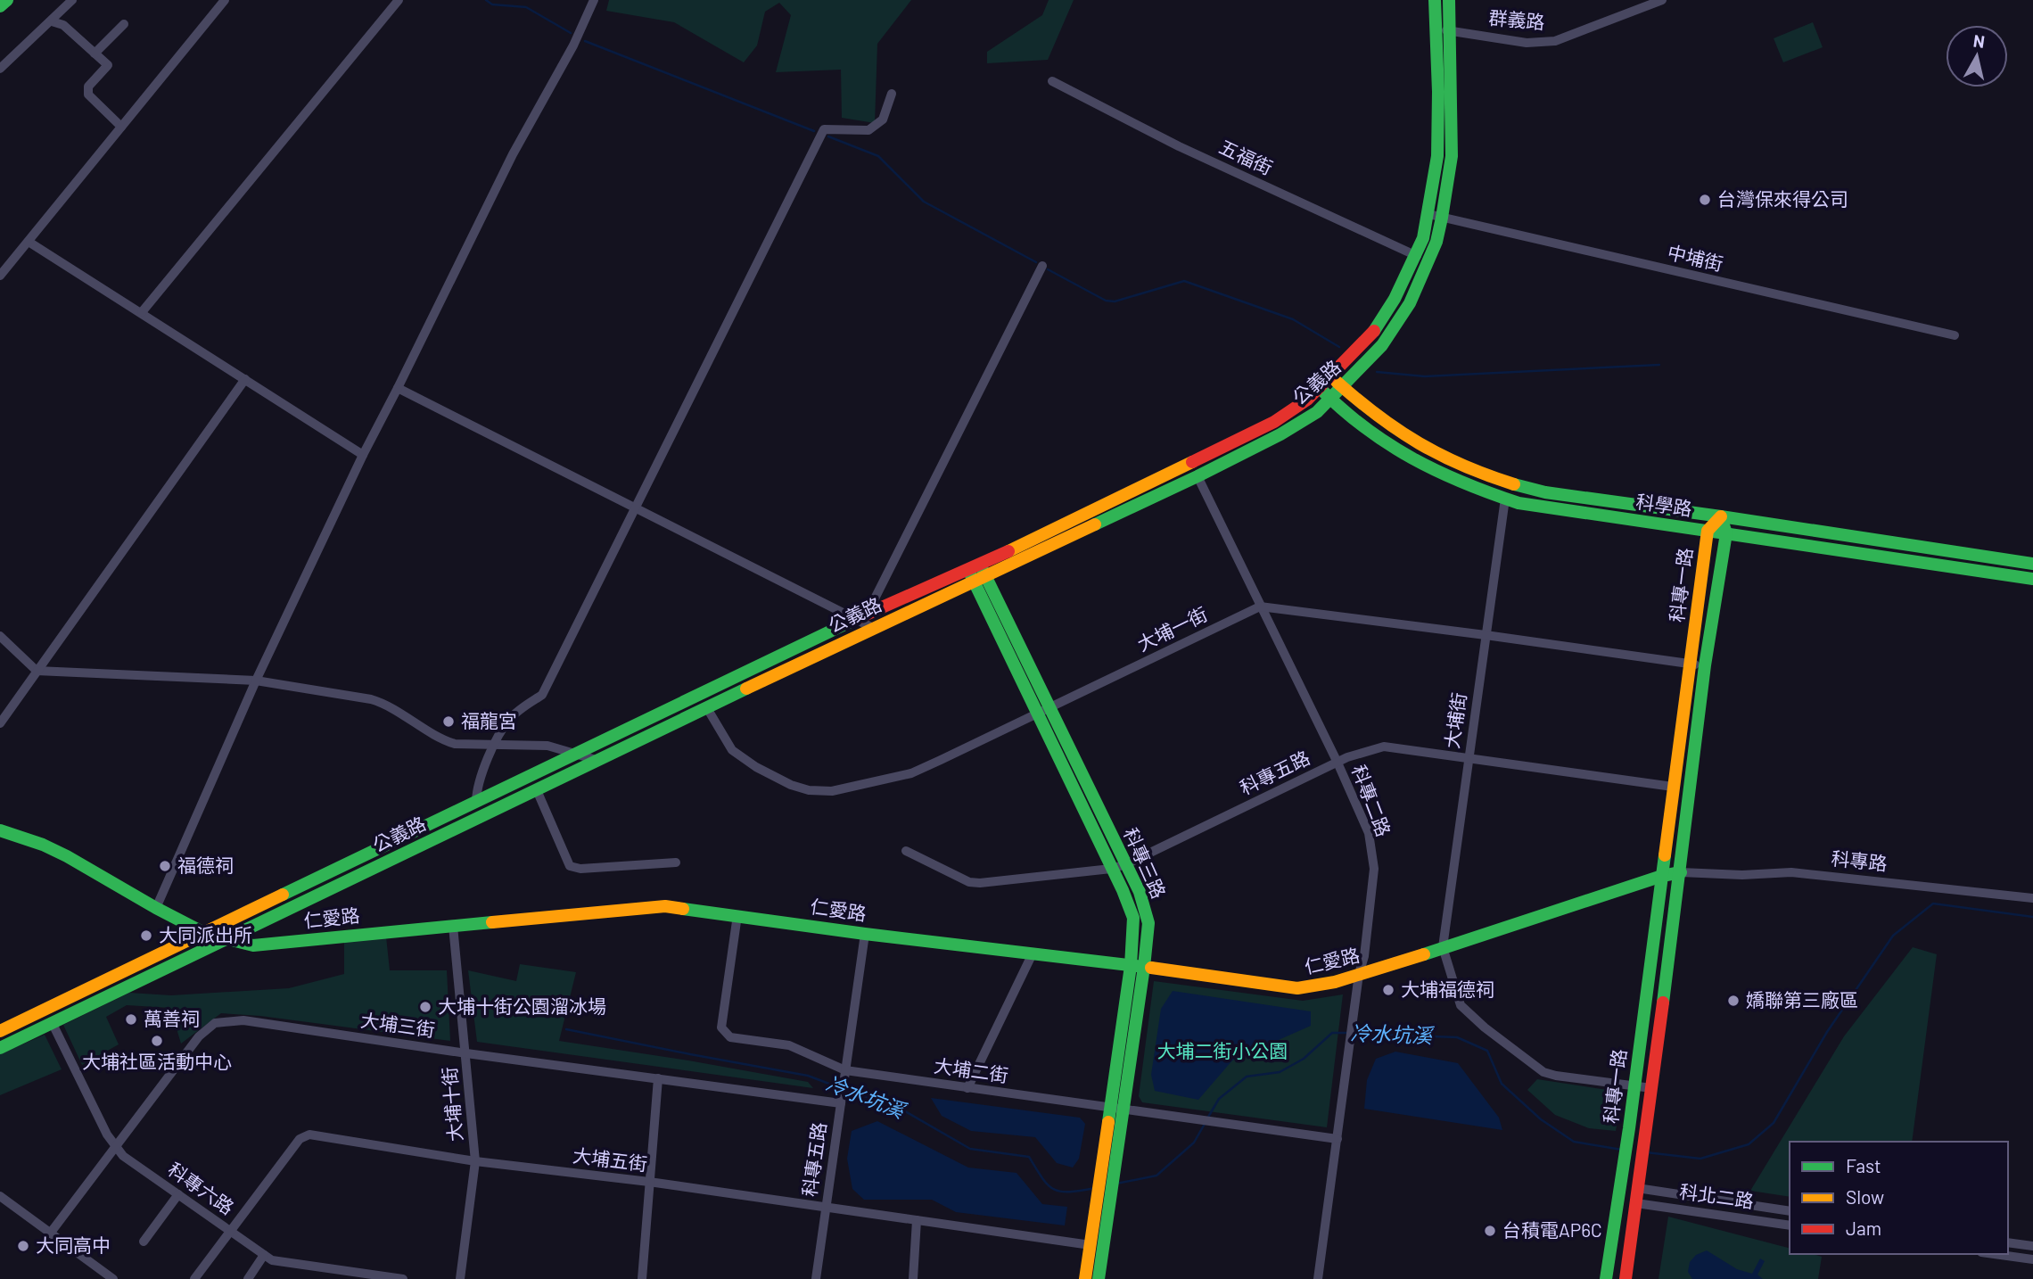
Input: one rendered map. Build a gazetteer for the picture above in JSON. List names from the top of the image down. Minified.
{"streets":{"main road":["公義路","科學路","科專一路","科專三路","仁愛路"],"street":["群義路","五福街","中埔街","大埔一街","大埔街","科專五路","科專二路","科專路","大埔三街","大埔二街","大埔十街","大埔五街","科專六路","科北二路"]},"crossings":[["群義路","公義路"],["五福街","公義路"],["中埔街","公義路"],["公義路","科學路"],["公義路","大埔一街"],["公義路","科專二路"],["公義路","科專三路"],["公義路","仁愛路"],["公義路","科專六路"],["科學路","科專一路"],["科學路","大埔街"],["科專一路","科專五路"],["科專一路","科專路"],["科專一路","仁愛路"],["科專一路","科北二路"],["大埔一街","科專二路"],["大埔一街","科專三路"],["大埔街","科專五路"],["大埔街","仁愛路"],["科專五路","科專二路"],["科專五路","科專三路"],["科專五路","仁愛路"],["科專五路","大埔三街"],["科專五路","大埔二街"],["科專五路","大埔五街"],["科專二路","仁愛路"],["科專二路","大埔二街"],["科專路","仁愛路"],["科專三路","仁愛路"],["科專三路","大埔二街"],["科專三路","大埔五街"],["仁愛路","大埔二街"],["仁愛路","大埔十街"],["大埔三街","大埔十街"],["大埔三街","科專六路"],["大埔十街","大埔五街"],["大埔五街","科專六路"]],"water":["冷水坑溪"],"parks":["大埔二街小公園"],"places":["台灣保來得公司","福龍宮","福德祠","大同派出所","大埔福德祠","嬌聯第三廠區","大埔十街公園溜冰場","萬善祠","大埔社區活動中心","台積電AP6C","大同高中"],"legend":["Fast","Slow","Jam"],"north":"top"}
